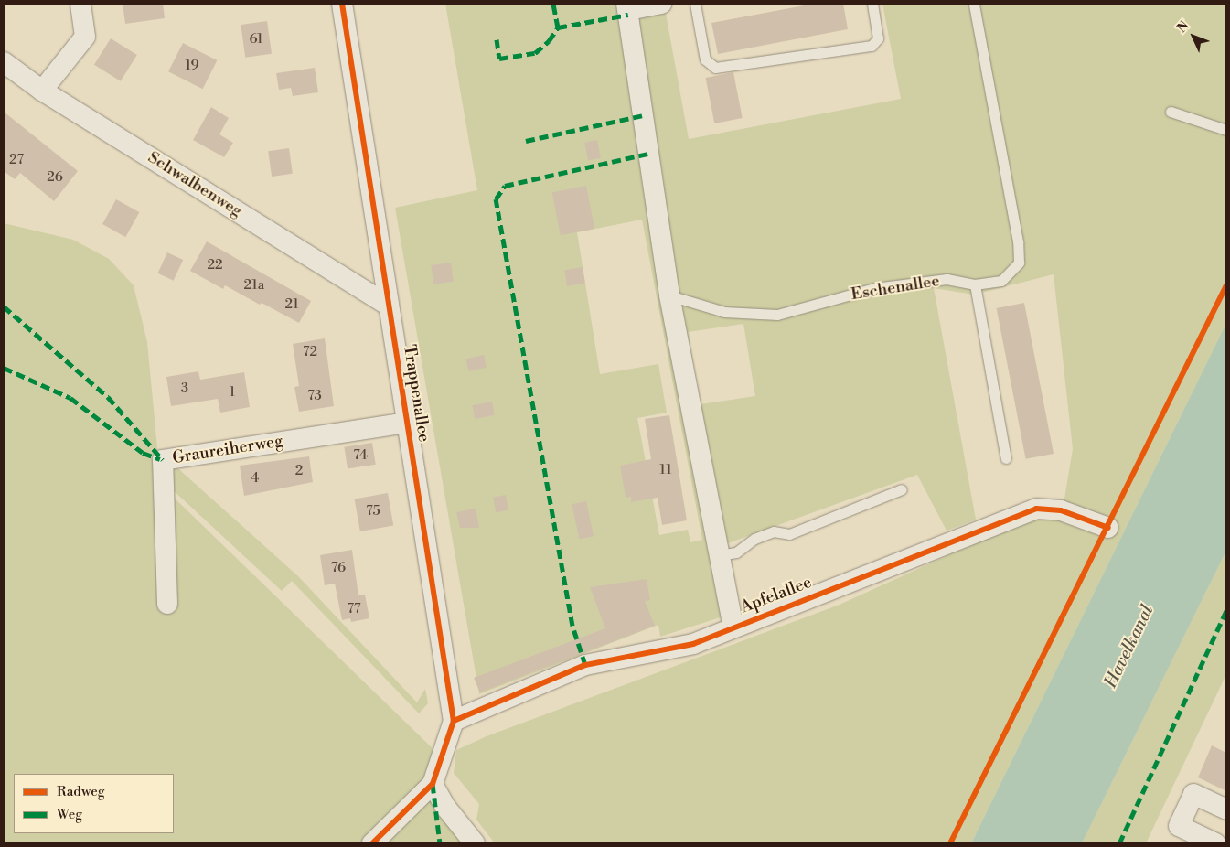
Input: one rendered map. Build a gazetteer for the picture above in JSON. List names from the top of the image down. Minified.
{"streets":{"street":["Schwalbenweg","Trappenallee","Graureiherweg","Apfelallee"],"lane":["Eschenallee"]},"crossings":[["Schwalbenweg","Trappenallee"],["Trappenallee","Graureiherweg"],["Trappenallee","Apfelallee"]],"water":["Havelkanal"],"house_numbers":["61","19","27","26","22","21a","21","72","3","1","73","74","11","2","4","75","76","77"],"legend":["Radweg","Weg"],"north":"top left"}
